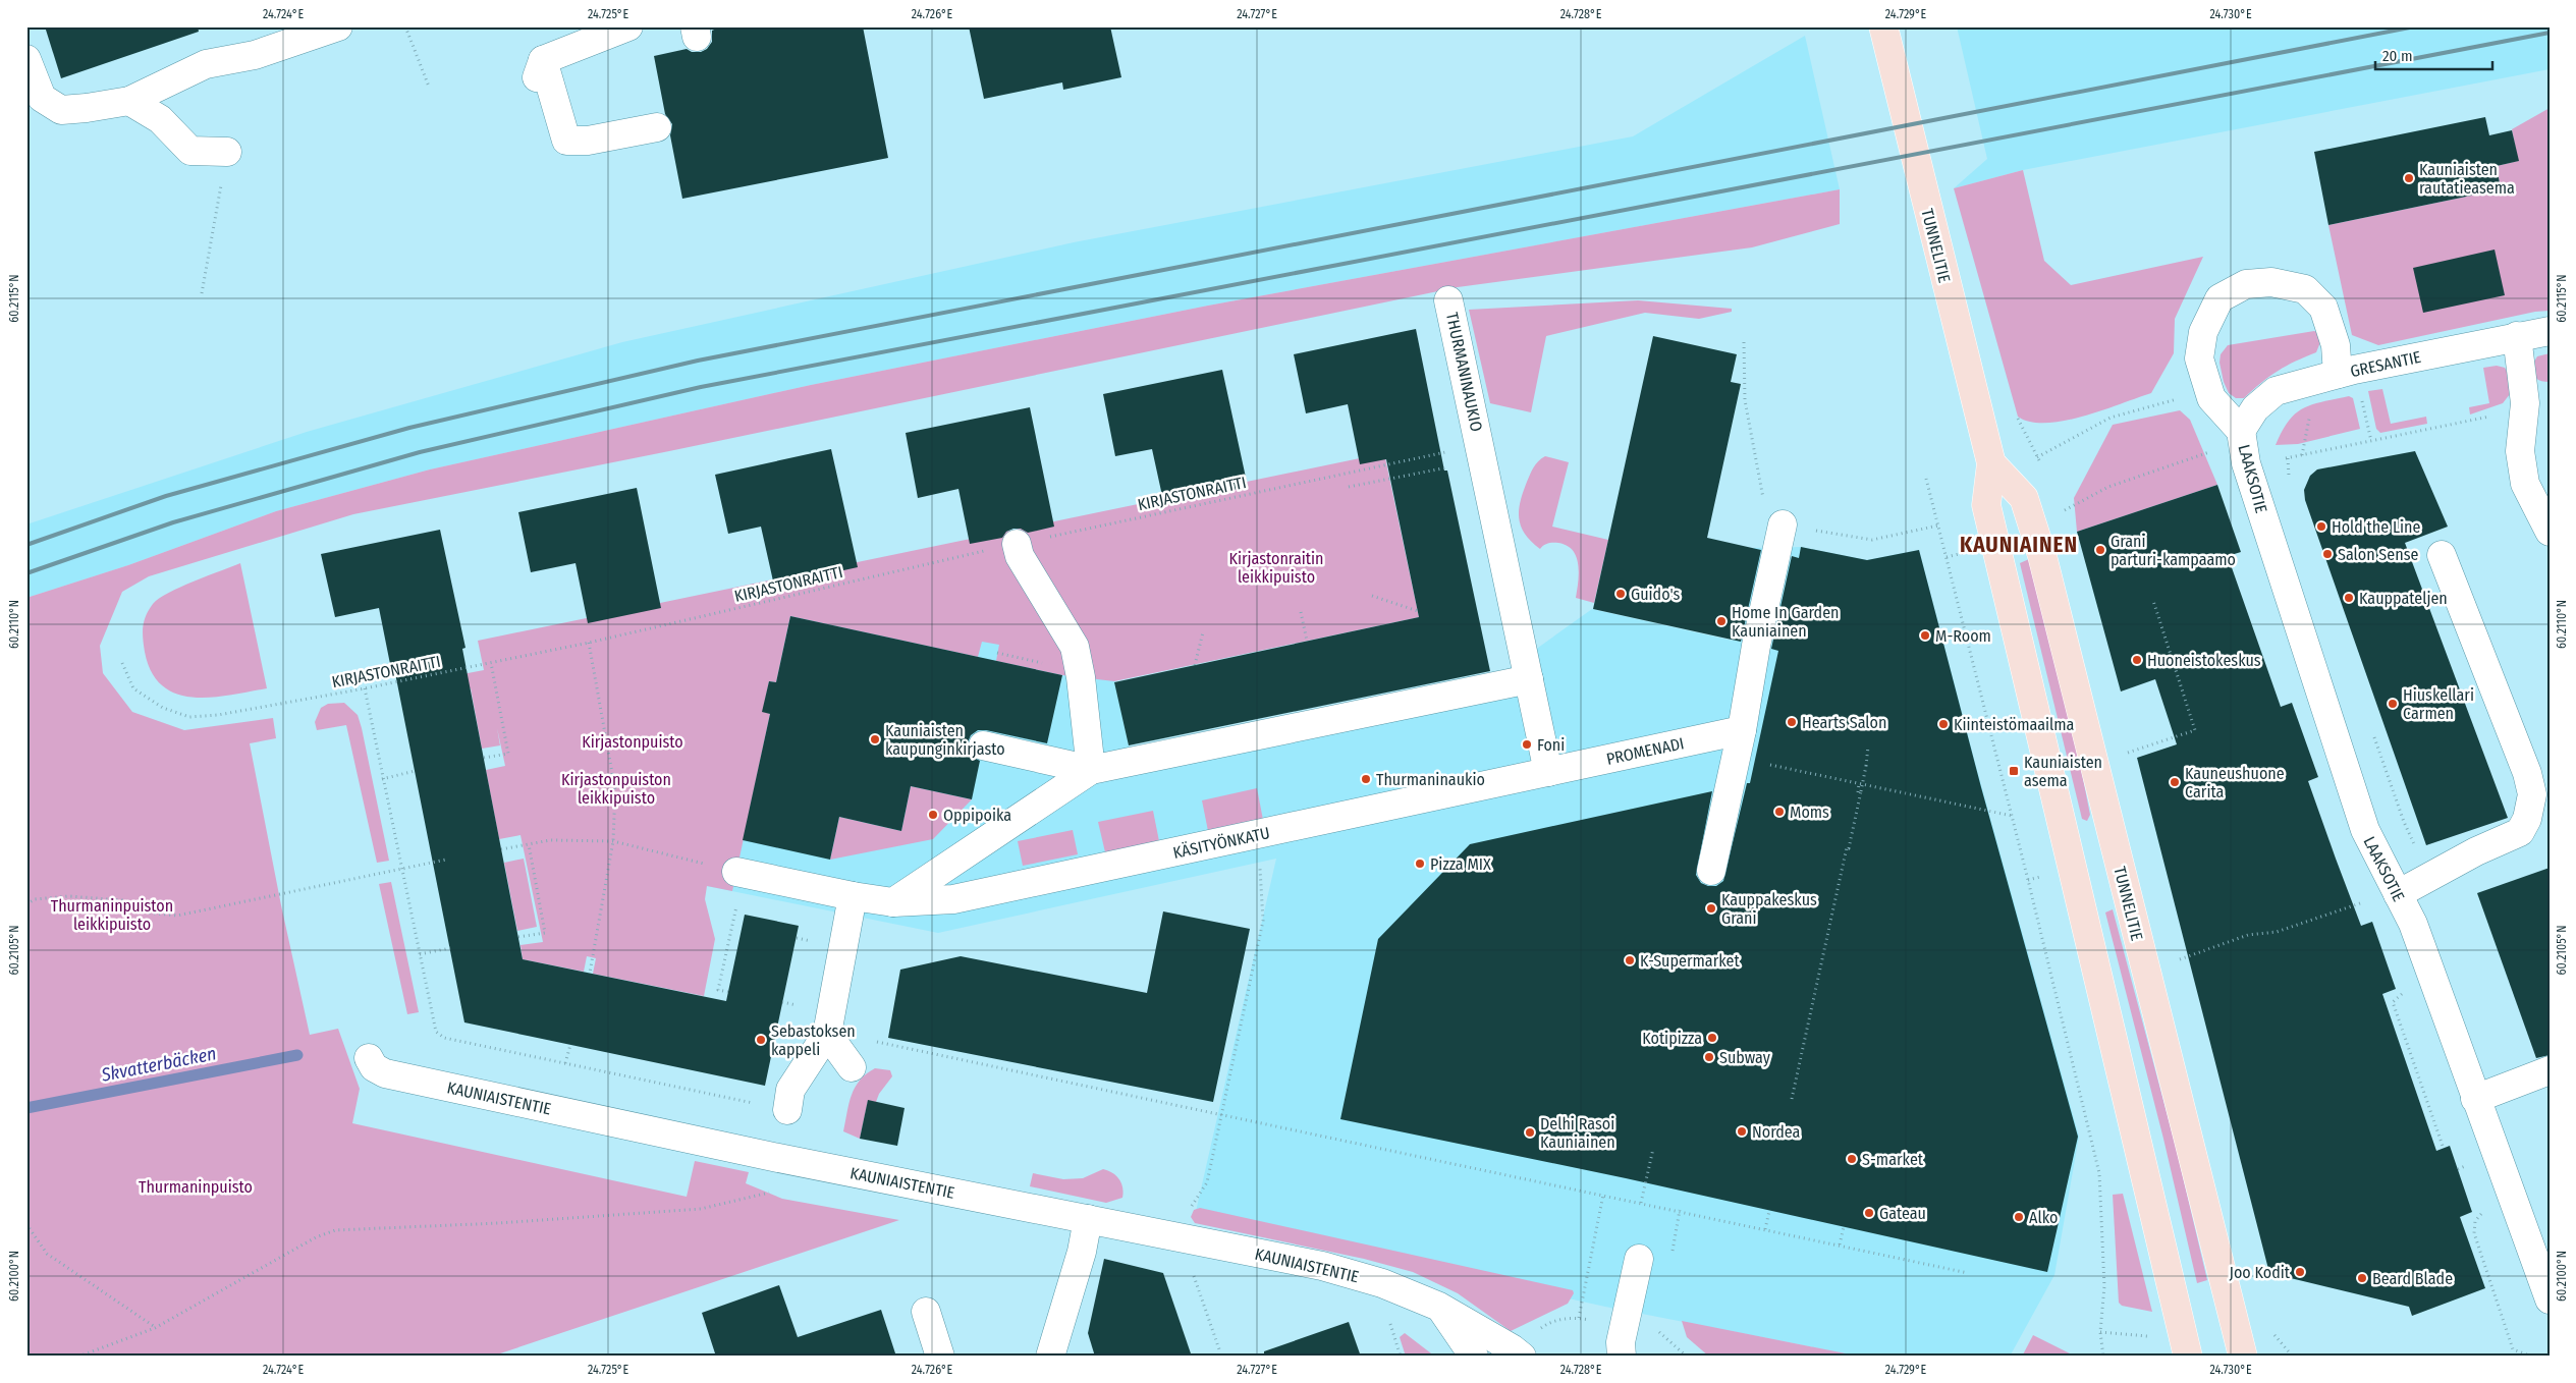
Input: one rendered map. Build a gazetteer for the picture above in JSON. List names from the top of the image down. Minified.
{"streets":{"main road":["TUNNELITIE"],"street":["GRESANTIE","THURMANINAUKIO","LAAKSOTIE","PROMENADI","KÄSITYÖNKATU","KAUNIAISTENTIE"],"path":["KIRJASTONRAITTI"]},"crossings":[["GRESANTIE","LAAKSOTIE"],["THURMANINAUKIO","KIRJASTONRAITTI"],["THURMANINAUKIO","PROMENADI"],["THURMANINAUKIO","KÄSITYÖNKATU"],["PROMENADI","KÄSITYÖNKATU"]],"districts":["KAUNIAINEN"],"water":["Skvatterbäcken"],"parks":["Kirjastonraitin leikkipuisto","Kirjastonpuisto","Kirjastonpuiston leikkipuisto","Thurmaninpuiston leikkipuisto","Thurmaninpuisto"],"places":{"other":["Kauniaisten rautatieasema","Hold the Line","Grani parturi-kampaamo","Salon Sense","Guido's","Kauppateljen","Home In Garden Kauniainen","M-Room","Huoneistokeskus","Hiuskellari Carmen","Hearts Salon","Kiinteistömaailma","Kauniaisten kaupunginkirjasto","Foni","Thurmaninaukio","Kauneushuone Carita","Moms","Oppipoika","Pizza MIX","Kauppakeskus Grani","K-Supermarket","Kotipizza","Sebastoksen kappeli","Subway","Nordea","Delhi Rasoi Kauniainen","S-market","Gateau","Alko","Joo Kodit","Beard Blade"],"transit":["Kauniaisten asema"]},"scale_bar":"20 m","coordinates":["24.724°E","24.725°E","24.726°E","24.727°E","24.728°E","24.729°E","24.730°E","60.2115°N","60.2110°N","60.2105°N","60.2100°N"]}
